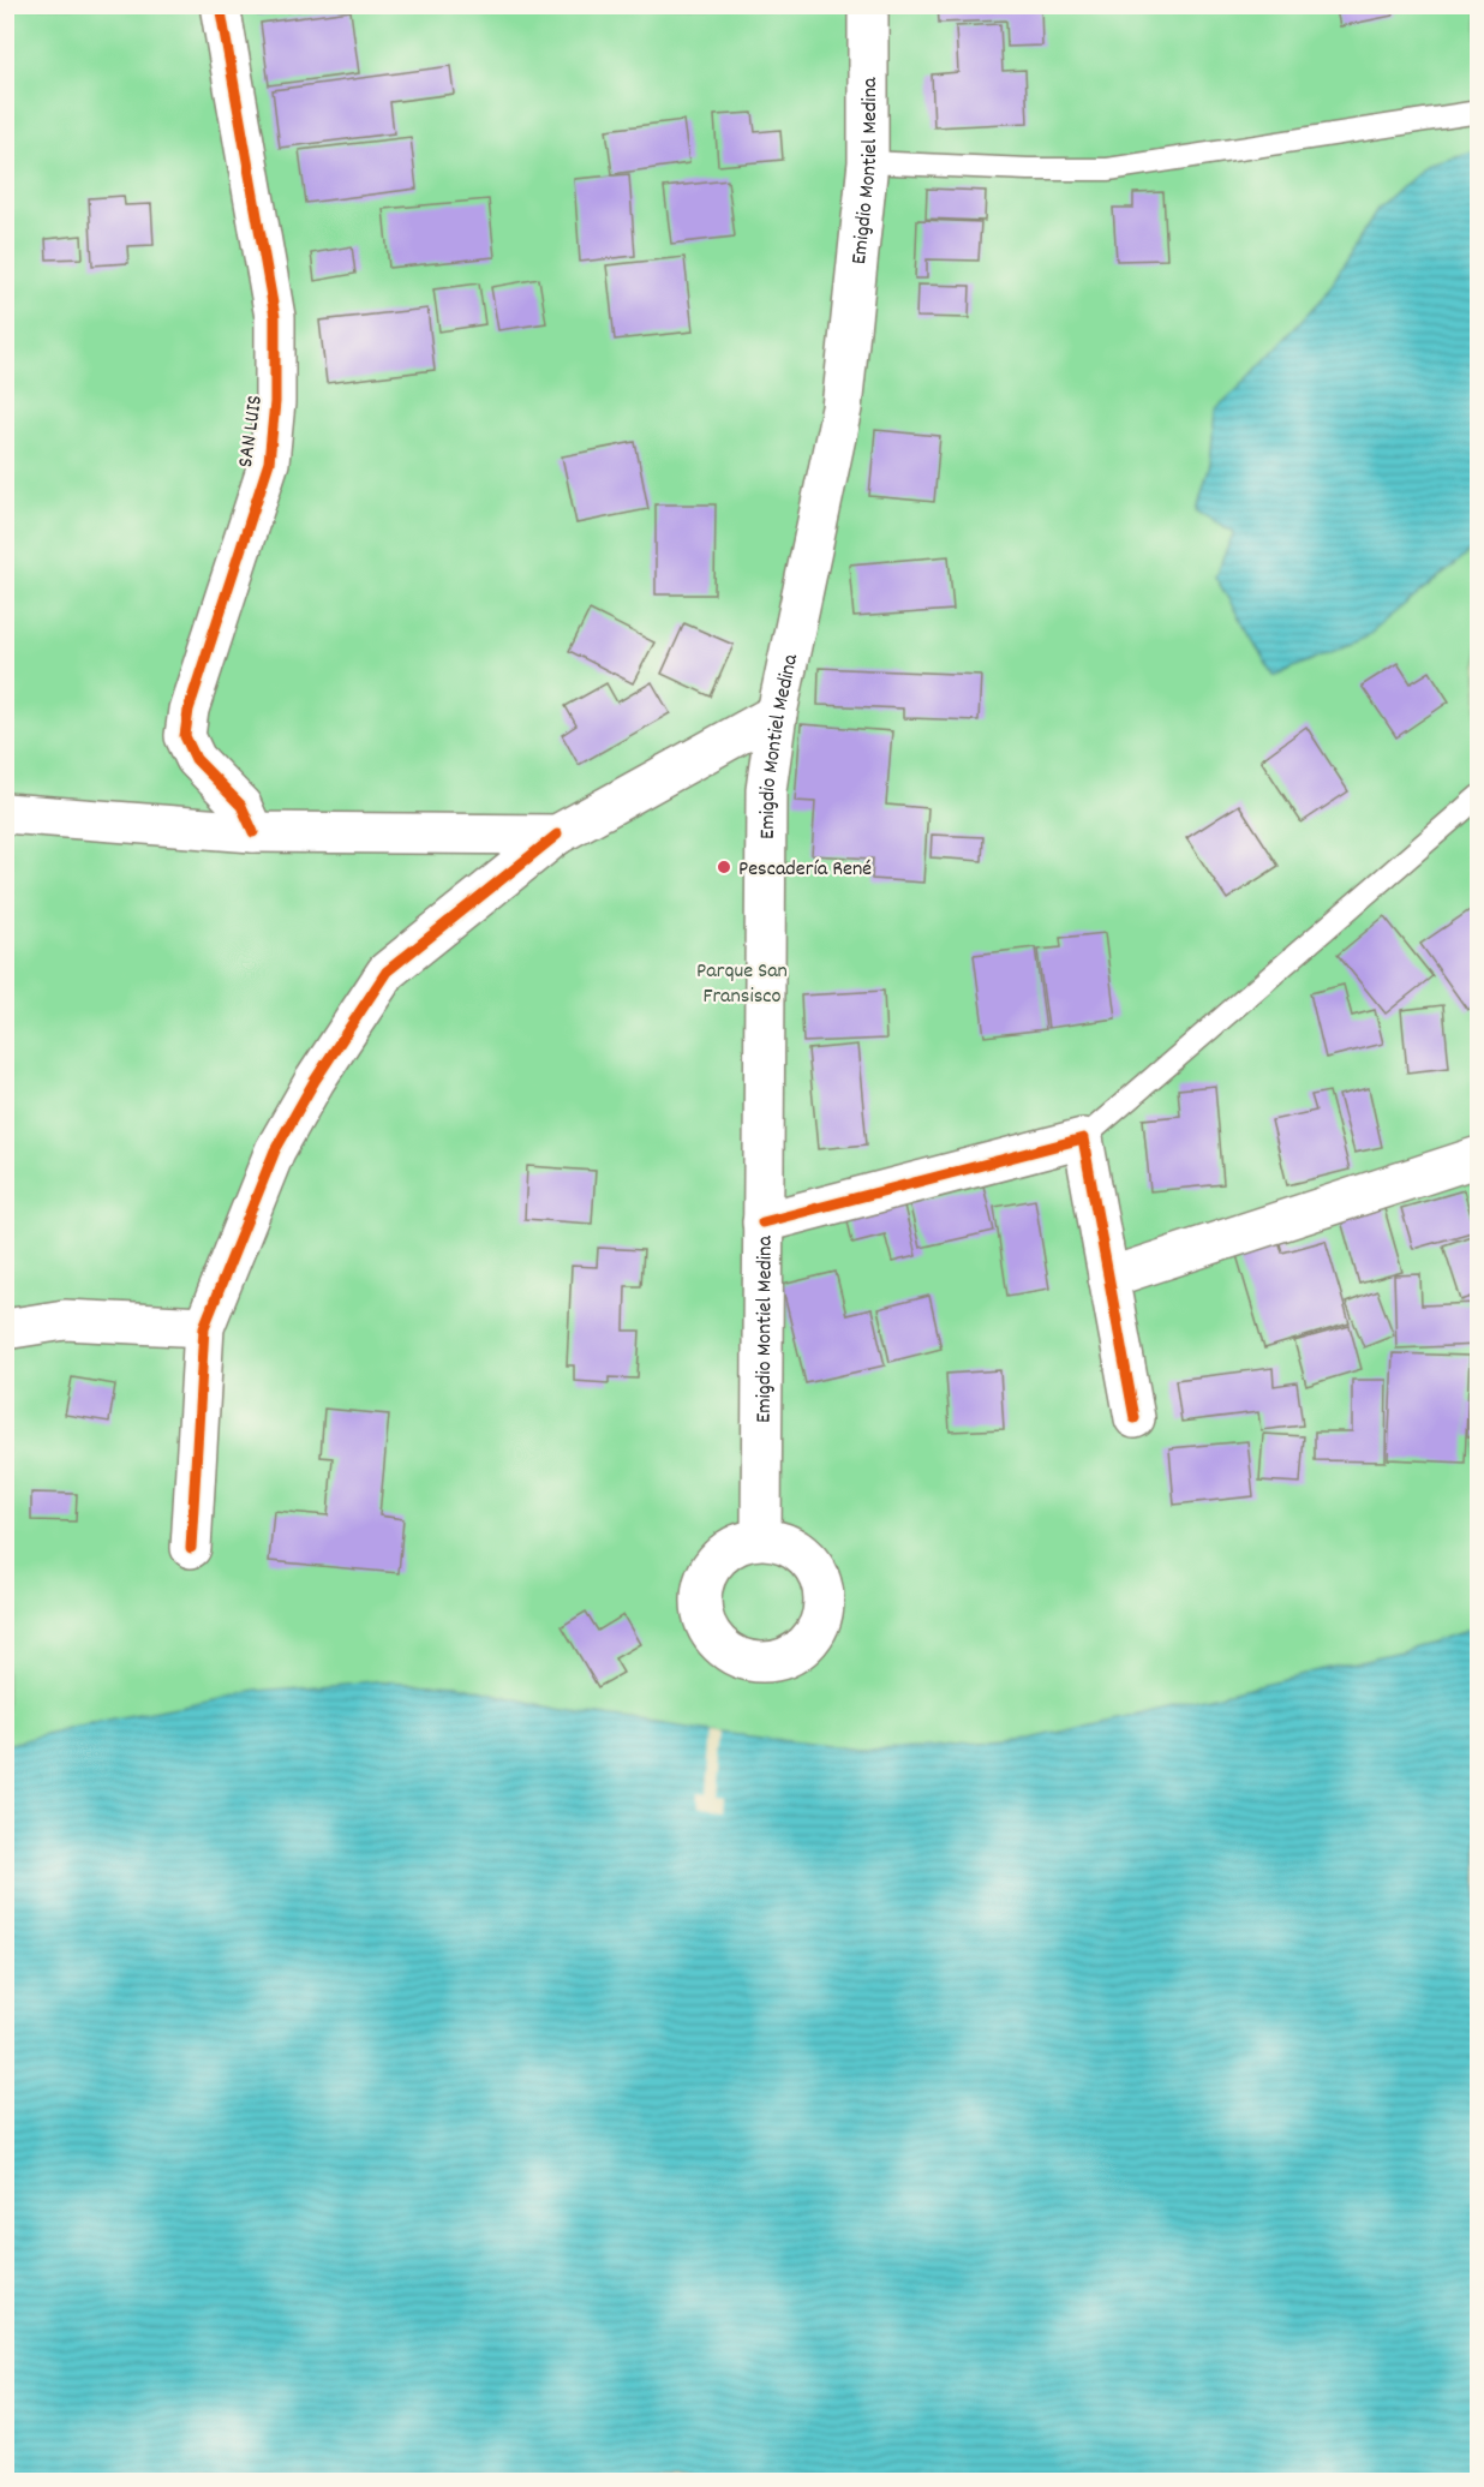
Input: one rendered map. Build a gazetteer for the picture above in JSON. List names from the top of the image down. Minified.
{"streets":{"street":["Emigdio Montiel Medina","SAN LUIS"]},"parks":["Parque San Fransisco"],"places":["Pescadería René"]}
